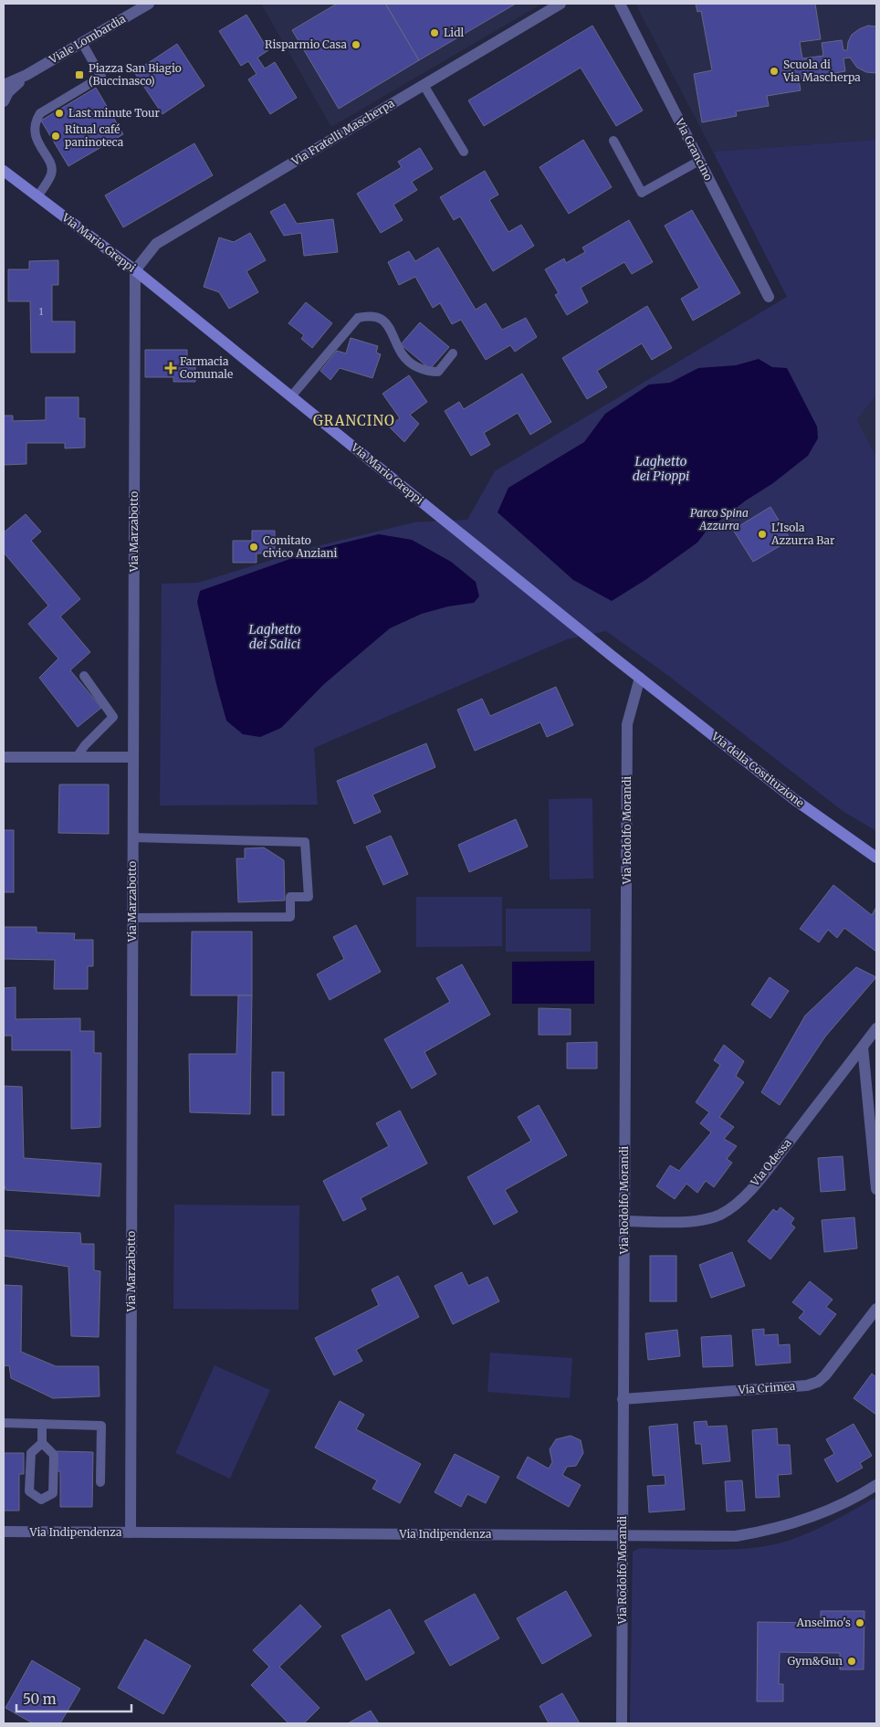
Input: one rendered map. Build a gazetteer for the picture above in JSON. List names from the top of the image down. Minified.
{"streets":{"main road":["Via Mario Greppi","Via della Costituzione"],"street":["Viale Lombardia","Via Fratelli Mascherpa","Via Grancino","Via Marzabotto","Via Rodolfo Morandi","Via Odessa","Via Crimea","Via Indipendenza"]},"crossings":[["Via Fratelli Mascherpa","Via Mario Greppi"],["Via Fratelli Mascherpa","Via Marzabotto"],["Via Mario Greppi","Via Marzabotto"],["Via Mario Greppi","Via della Costituzione"],["Via Mario Greppi","Via Rodolfo Morandi"],["Via Marzabotto","Via Indipendenza"],["Via della Costituzione","Via Rodolfo Morandi"],["Via Rodolfo Morandi","Via Odessa"],["Via Rodolfo Morandi","Via Crimea"],["Via Rodolfo Morandi","Via Indipendenza"]],"districts":["GRANCINO"],"water":["Laghetto dei Pioppi","Laghetto dei Salici"],"parks":["Parco Spina Azzurra"],"places":{"other":["Lidl","Risparmio Casa","Scuola di Via Mascherpa","Last minute Tour","Ritual café paninoteca","L'Isola Azzurra Bar","Comitato civico Anziani","Anselmo's","Gym&Gun"],"transit":["Piazza San Biagio (Buccinasco)"],"health":["Farmacia Comunale"]},"house_numbers":["1"],"scale_bar":"50 m"}
